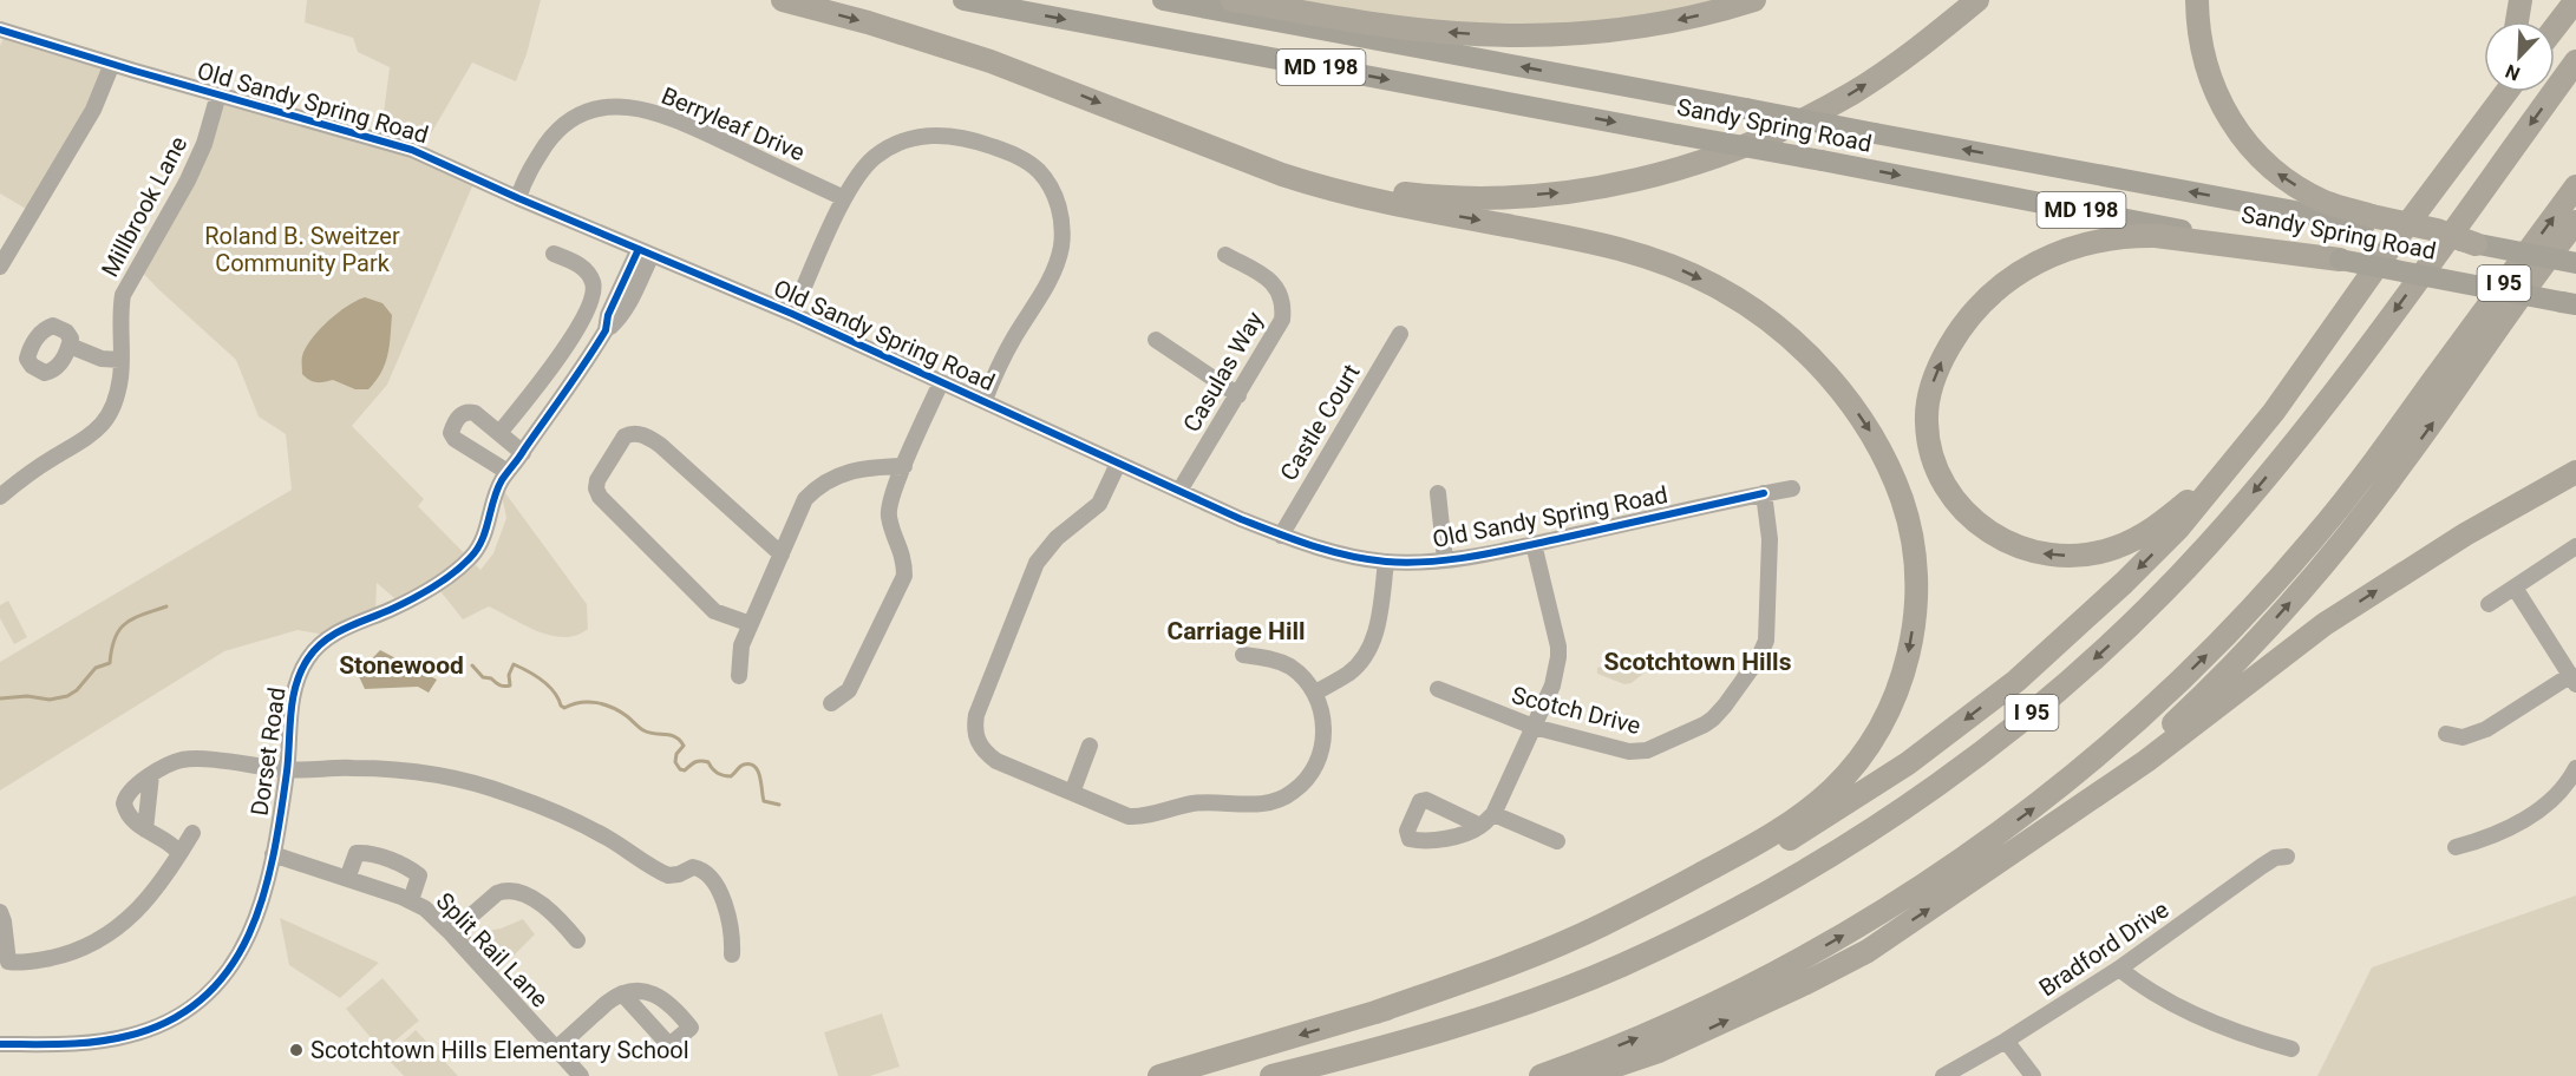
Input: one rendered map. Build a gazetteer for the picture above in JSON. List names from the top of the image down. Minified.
{"streets":{"highway":["I 95"],"main road":["MD 198","Sandy Spring Road"],"street":["Old Sandy Spring Road","Berryleaf Drive","Millbrook Lane","Casulas Way","Castle Court","Scotch Drive","Dorset Road","Bradford Drive","Split Rail Lane"]},"crossings":[["Old Sandy Spring Road","Berryleaf Drive"],["Old Sandy Spring Road","Millbrook Lane"],["Old Sandy Spring Road","Casulas Way"],["Old Sandy Spring Road","Castle Court"],["Old Sandy Spring Road","Scotch Drive"],["Old Sandy Spring Road","Dorset Road"],["Dorset Road","Split Rail Lane"]],"districts":["Carriage Hill","Scotchtown Hills","Stonewood"],"parks":["Roland B. Sweitzer Community Park"],"places":["Scotchtown Hills Elementary School"],"north":"bottom left"}
